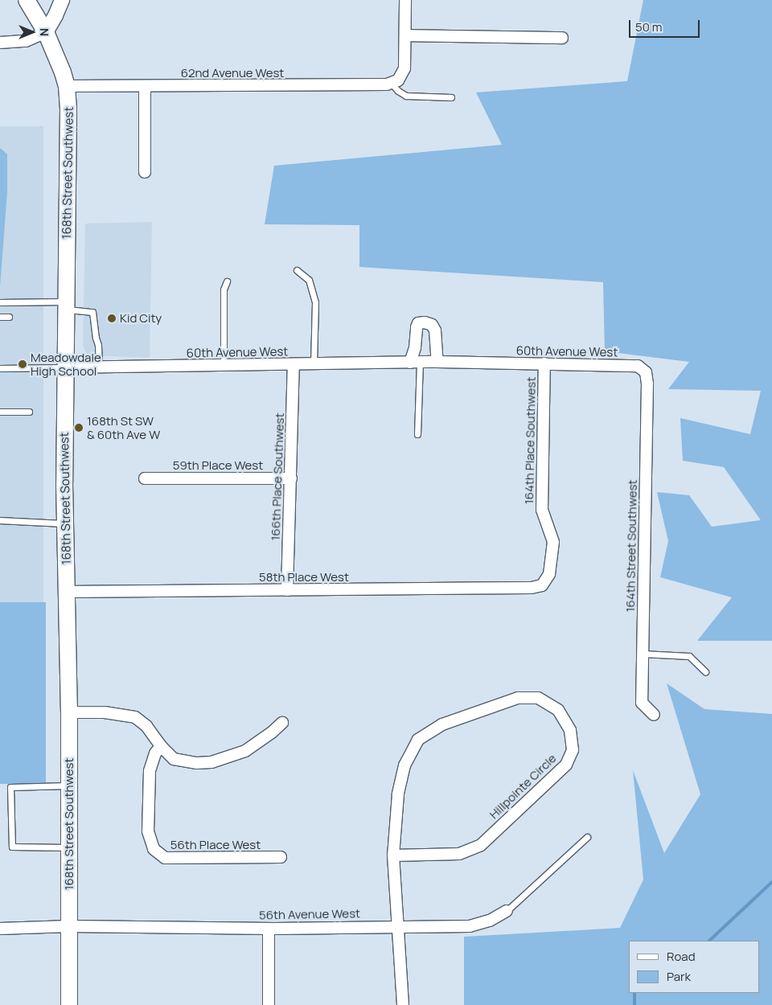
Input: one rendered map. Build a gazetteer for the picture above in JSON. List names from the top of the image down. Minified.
{"streets":{"main road":["168th Street Southwest"],"street":["62nd Avenue West","60th Avenue West","164th Place Southwest","59th Place West","166th Place Southwest","164th Street Southwest","58th Place West","Hillpointe Circle","56th Place West","56th Avenue West"]},"crossings":[["62nd Avenue West","168th Street Southwest"],["168th Street Southwest","60th Avenue West"],["168th Street Southwest","58th Place West"],["168th Street Southwest","56th Avenue West"],["60th Avenue West","164th Place Southwest"],["60th Avenue West","166th Place Southwest"],["60th Avenue West","164th Street Southwest"],["164th Place Southwest","58th Place West"],["59th Place West","166th Place Southwest"],["166th Place Southwest","58th Place West"],["Hillpointe Circle","56th Avenue West"]],"places":["Kid City","Meadowdale High School","168th St SW & 60th Ave W"],"legend":["Road","Park"],"scale_bar":"50 m","north":"right"}
